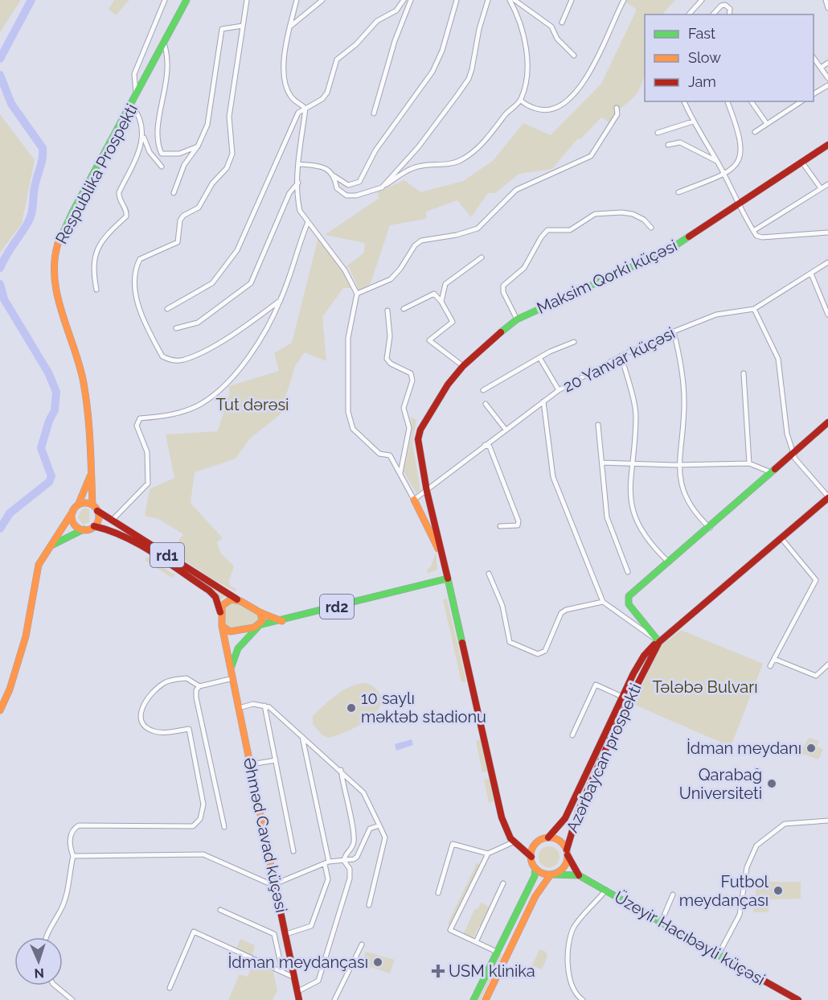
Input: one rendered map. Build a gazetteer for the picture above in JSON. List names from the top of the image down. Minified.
{"streets":{"main road":["Respublika Prospekti","Maksim Qorki küçəsi","rd1","rd2","Azərbaycan prospekti","Əhməd Cavad küçəsi","Üzeyir Hacıbəyli küçəsi"],"street":["20 Yanvar küçəsi"]},"crossings":[["Respublika Prospekti","rd1"],["Maksim Qorki küçəsi","20 Yanvar küçəsi"],["rd1","Əhməd Cavad küçəsi"]],"parks":["Tut dərəsi","Tələbə Bulvarı"],"places":{"other":["10 saylı məktəb stadionu","İdman meydanı","Qarabağ Universiteti","Futbol meydançası","İdman meydançası"],"health":["USM klinika"]},"legend":["Fast","Slow","Jam"],"north":"bottom"}
